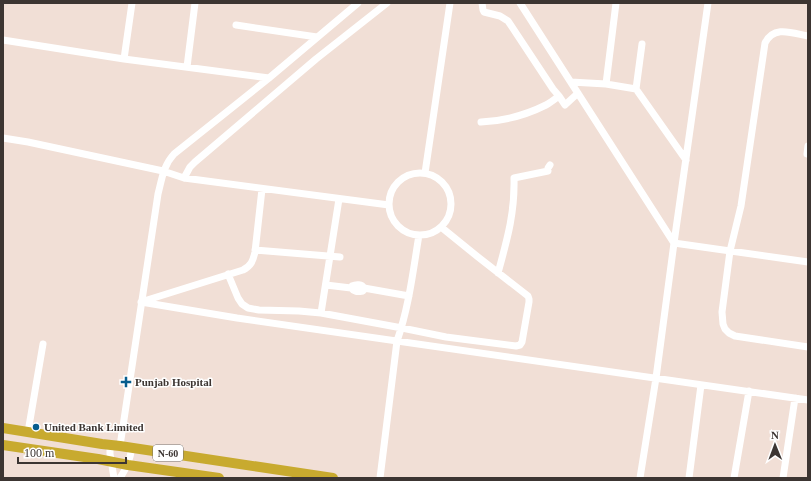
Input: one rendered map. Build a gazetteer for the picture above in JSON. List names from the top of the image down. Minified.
{"streets":{"highway":["N-60"]},"places":{"health":["Punjab Hospital"],"other":["United Bank Limited"]},"scale_bar":"100 m","north":"top"}
